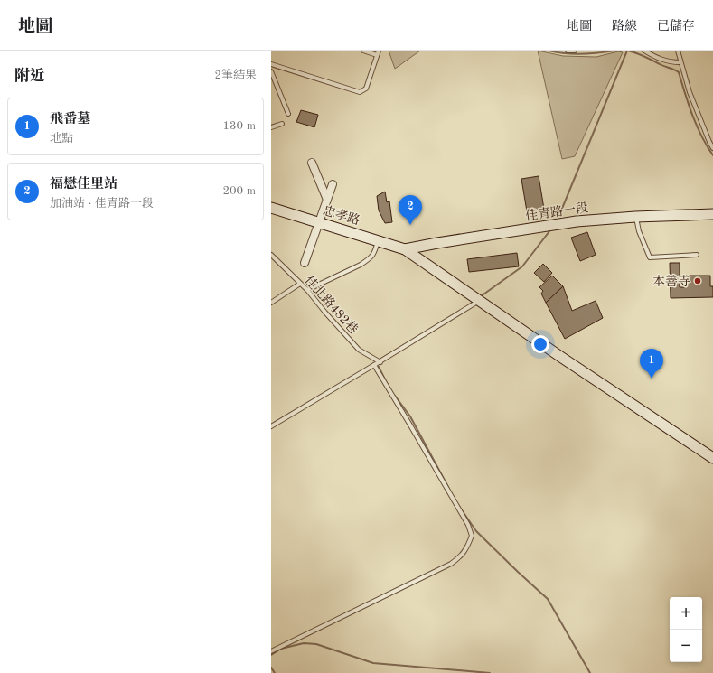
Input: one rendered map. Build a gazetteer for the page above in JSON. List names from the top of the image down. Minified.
{"streets":{"street":["佳青路一段","忠孝路"],"lane":["佳北路482巷"]},"crossings":[["佳青路一段","忠孝路"]],"places":["本善寺"],"page":{"header":"地圖","nav":["地圖","路線","已儲存"],"heading":["附近","2筆結果"],"list":[{"mark":"1","name":"飛番墓","note":"地點","value":"130 m"},{"mark":"2","name":"福懋佳里站","note":"加油站 · 佳青路一段","value":"200 m"}],"pins":["2","1"],"map_buttons":["+","−"]}}
